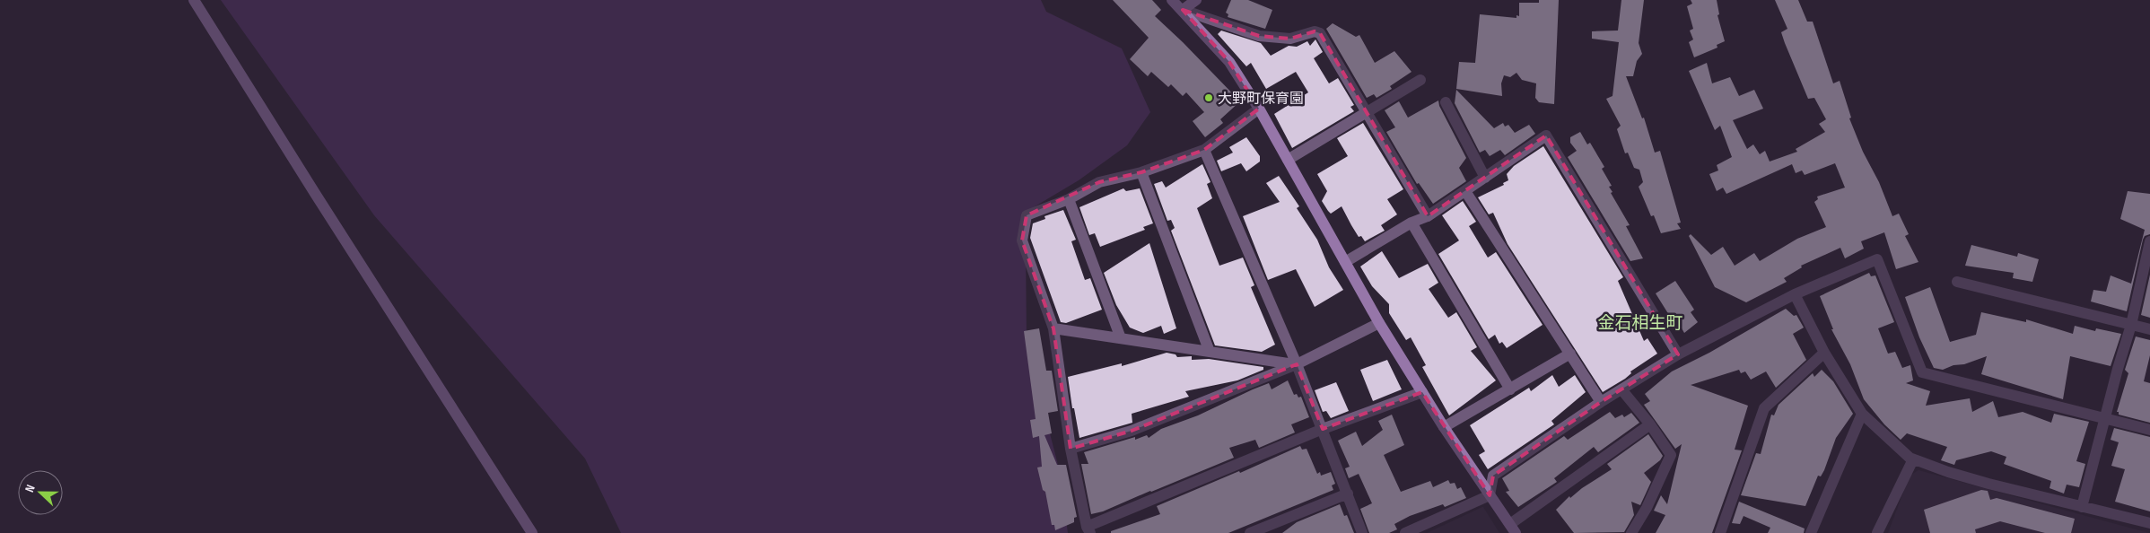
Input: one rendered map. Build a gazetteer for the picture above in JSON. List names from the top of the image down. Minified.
{"districts":["金石相生町"],"places":["大野町保育園"],"north":"left"}
